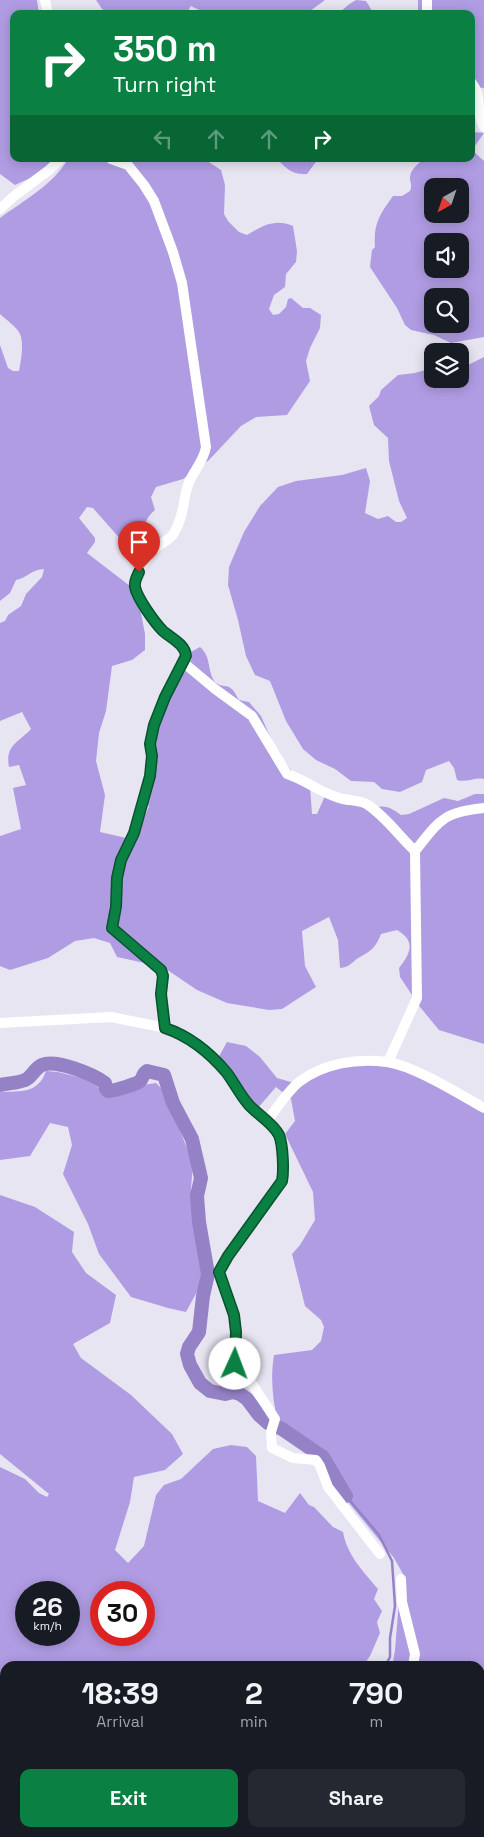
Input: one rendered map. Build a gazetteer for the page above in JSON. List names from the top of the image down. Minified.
{"north":"bottom left","page":{"turn":["350 m","Turn right"],"speed":"26 km/h","limit":"30","eta":["18:39","Arrival","2","min","790","m"],"buttons":["Exit","Share"]}}
